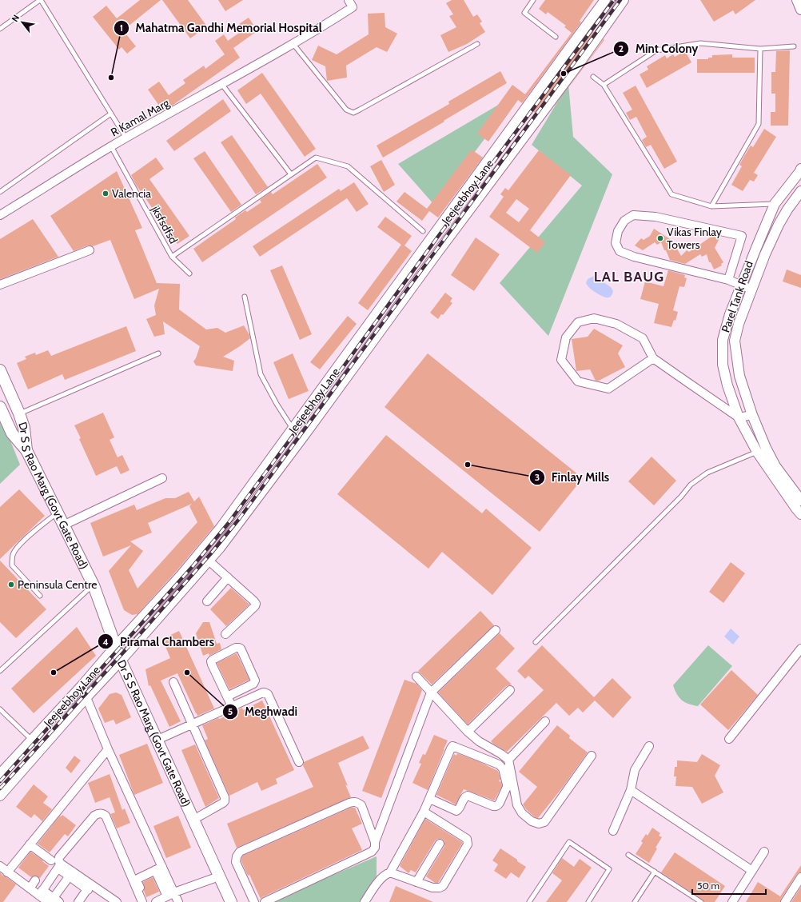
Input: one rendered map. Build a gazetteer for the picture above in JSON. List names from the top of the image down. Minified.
{"streets":{"main road":["Dr S S Rao Marg (Govt Gate Road)"],"street":["R Kamal Marg","Jeejeebhoy Lane","Parel Tank Road"],"lane":["jksfsdfsd"]},"crossings":[["R Kamal Marg","jksfsdfsd"],["Jeejeebhoy Lane","Dr S S Rao Marg (Govt Gate Road)"]],"districts":["LAL BAUG"],"places":["Mint Colony","Mahatma Gandhi Memorial Hospital","Valencia","Vikas Finlay Towers","Finlay Mills","Peninsula Centre","Piramal Chambers","Meghwadi"],"scale_bar":"50 m","north":"top left"}
